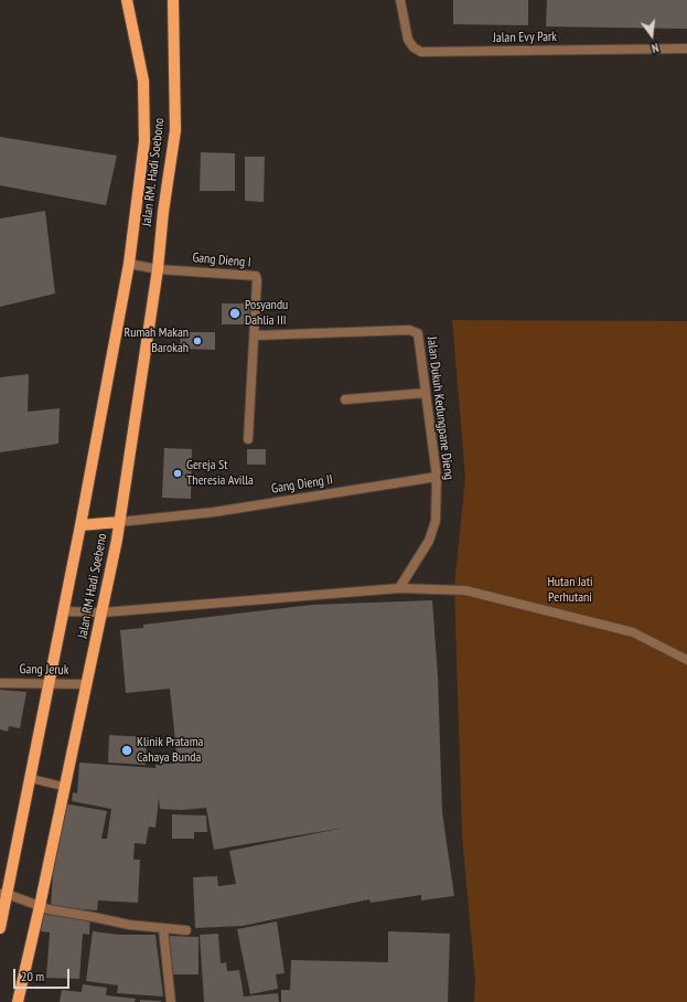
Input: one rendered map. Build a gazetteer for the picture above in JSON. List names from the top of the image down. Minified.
{"streets":{"main road":["Jalan RM. Hadi Soebono","Jalan RM Hadi Soebeno"],"street":["Jalan Evy Park","Gang Dieng I","Jalan Dukuh Kedungpane Dieng","Gang Dieng II","Gang Jeruk"]},"crossings":[["Jalan RM. Hadi Soebono","Gang Dieng I"],["Jalan RM. Hadi Soebono","Jalan RM Hadi Soebeno"],["Gang Dieng I","Jalan Dukuh Kedungpane Dieng"],["Gang Dieng I","Jalan RM Hadi Soebeno"],["Jalan Dukuh Kedungpane Dieng","Gang Dieng II"],["Gang Dieng II","Jalan RM Hadi Soebeno"],["Jalan RM Hadi Soebeno","Gang Jeruk"]],"parks":["Hutan Jati Perhutani"],"places":["Posyandu Dahlia III","Rumah Makan Barokah","Gereja St Theresia Avilla","Klinik Pratama Cahaya Bunda"],"scale_bar":"20 m","north":"bottom"}
